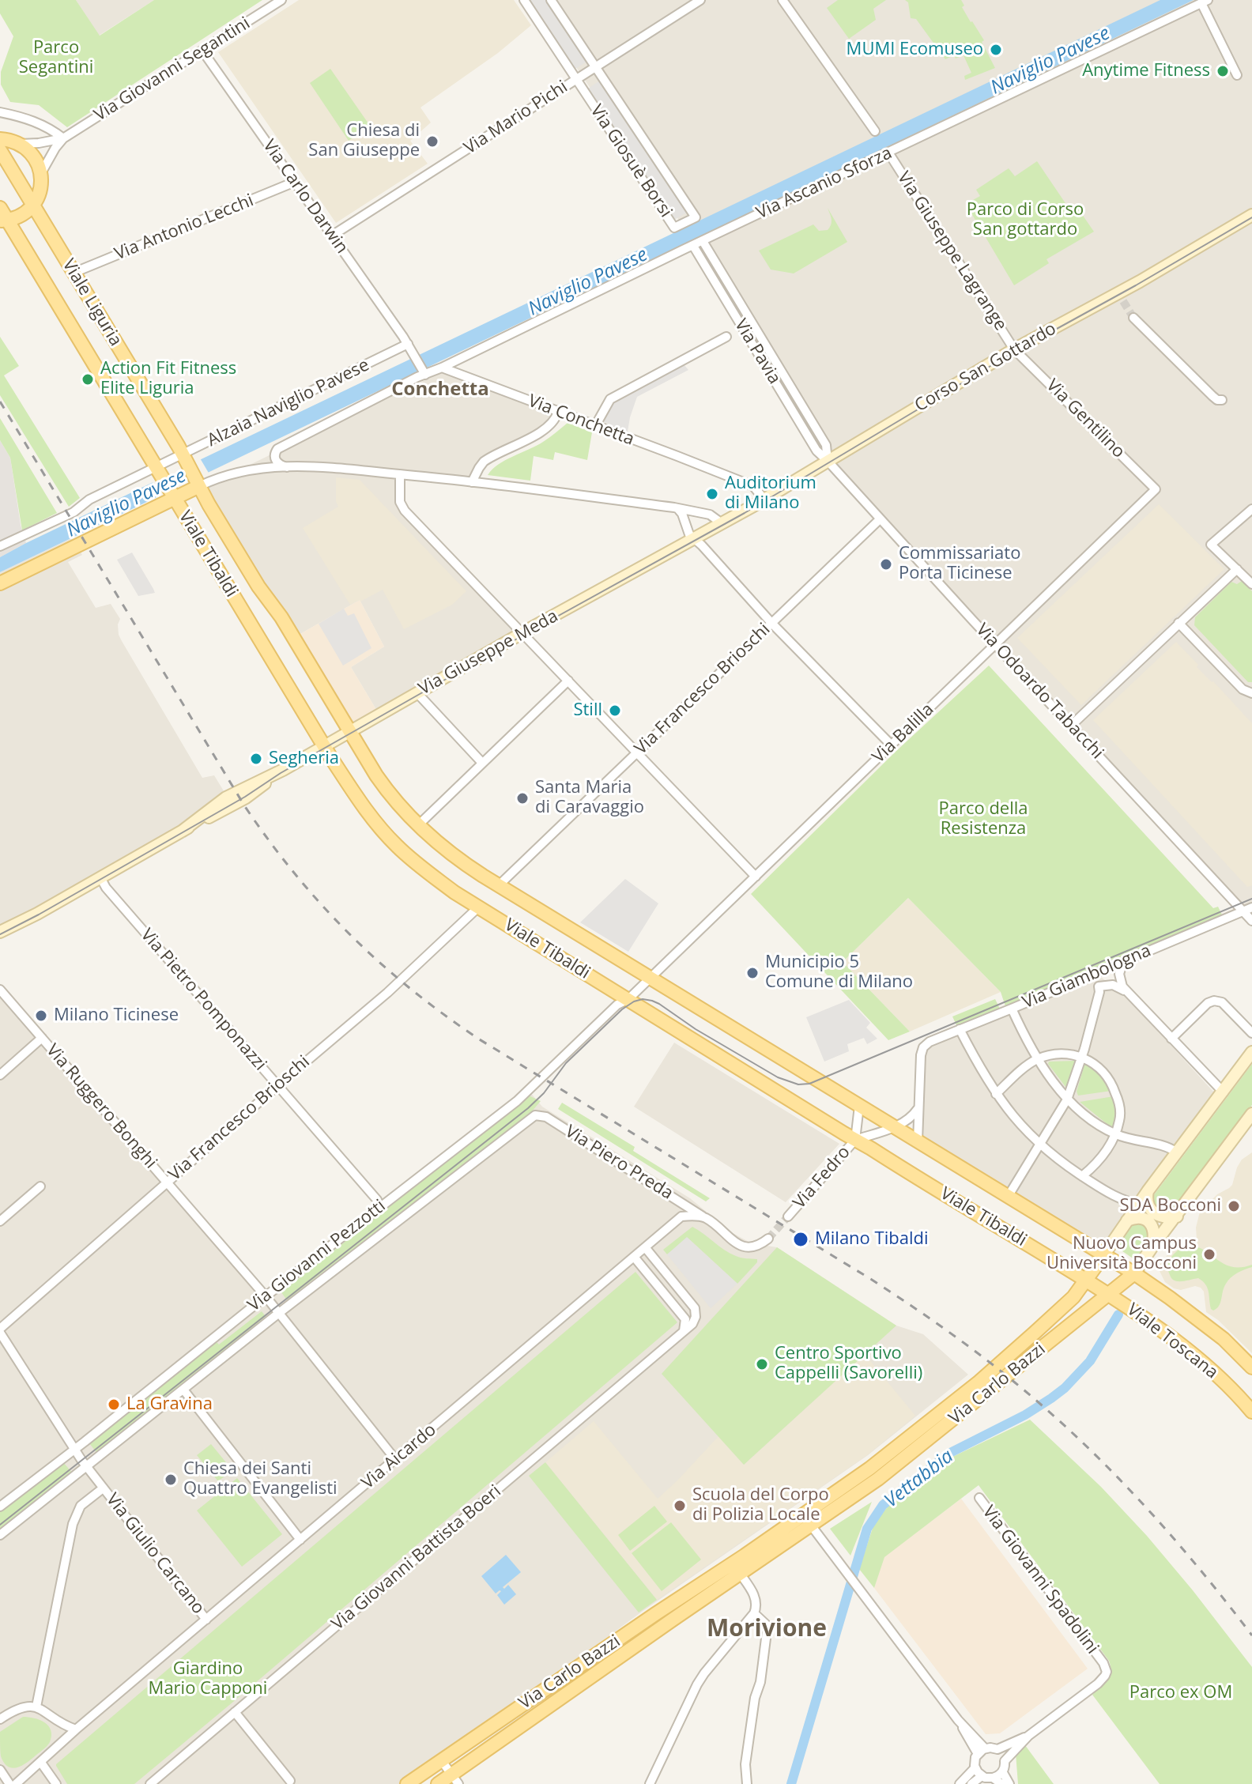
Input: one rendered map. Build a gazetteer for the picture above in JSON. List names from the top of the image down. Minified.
{"streets":{"main road":["Viale Liguria","Viale Tibaldi","Viale Toscana","Via Carlo Bazzi"],"street":["Via Giovanni Segantini","Via Mario Pichi","Via Giosuè Borsi","Via Ascanio Sforza","Via Carlo Darwin","Via Antonio Lecchi","Via Giuseppe Lagrange","Via Pavia","Corso San Gottardo","Alzaia Naviglio Pavese","Via Gentilino","Via Conchetta","Via Giuseppe Meda","Via Francesco Brioschi","Via Odoardo Tabacchi","Via Balilla","Via Giambologna","Via Pietro Pomponazzi","Via Ruggero Bonghi","Via Piero Preda","Via Fedro","Via Giovanni Pezzotti","Via Aicardo","Via Giulio Carcano","Via Giovanni Battista Boeri","Via Giovanni Spadolini"]},"crossings":[["Via Giovanni Segantini","Via Carlo Darwin"],["Via Mario Pichi","Via Giosuè Borsi"],["Via Mario Pichi","Via Carlo Darwin"],["Via Ascanio Sforza","Via Giuseppe Lagrange"],["Via Ascanio Sforza","Via Pavia"],["Via Ascanio Sforza","Via Conchetta"],["Via Carlo Darwin","Via Antonio Lecchi"],["Via Carlo Darwin","Alzaia Naviglio Pavese"],["Via Antonio Lecchi","Viale Liguria"],["Via Giuseppe Lagrange","Corso San Gottardo"],["Via Giuseppe Lagrange","Via Gentilino"],["Viale Liguria","Alzaia Naviglio Pavese"],["Viale Liguria","Viale Tibaldi"],["Via Pavia","Corso San Gottardo"],["Via Pavia","Via Odoardo Tabacchi"],["Corso San Gottardo","Via Gentilino"],["Corso San Gottardo","Via Conchetta"],["Corso San Gottardo","Via Giuseppe Meda"],["Corso San Gottardo","Via Odoardo Tabacchi"],["Alzaia Naviglio Pavese","Viale Tibaldi"],["Via Gentilino","Via Balilla"],["Viale Tibaldi","Via Giuseppe Meda"],["Viale Tibaldi","Via Francesco Brioschi"],["Viale Tibaldi","Via Balilla"],["Viale Tibaldi","Via Fedro"],["Viale Tibaldi","Via Giovanni Pezzotti"],["Viale Tibaldi","Viale Toscana"],["Viale Tibaldi","Via Carlo Bazzi"],["Via Giuseppe Meda","Via Pietro Pomponazzi"],["Via Francesco Brioschi","Via Odoardo Tabacchi"],["Via Francesco Brioschi","Via Pietro Pomponazzi"],["Via Francesco Brioschi","Via Ruggero Bonghi"],["Via Odoardo Tabacchi","Via Balilla"],["Via Odoardo Tabacchi","Via Giambologna"],["Via Balilla","Via Giovanni Pezzotti"],["Via Pietro Pomponazzi","Via Giovanni Pezzotti"],["Via Ruggero Bonghi","Via Giovanni Pezzotti"],["Via Ruggero Bonghi","Via Aicardo"],["Via Piero Preda","Via Giovanni Pezzotti"],["Via Giovanni Pezzotti","Via Giulio Carcano"],["Viale Toscana","Via Carlo Bazzi"],["Via Aicardo","Via Giulio Carcano"]],"districts":["Conchetta","Morivione"],"water":["Naviglio Pavese","Vettabbia"],"parks":["Parco Segantini","Parco di Corso San gottardo","Parco della Resistenza","Giardino Mario Capponi","Parco ex OM"],"places":["MUMI Ecomuseo","Anytime Fitness","Chiesa di San Giuseppe","Action Fit Fitness Elite Liguria","Auditorium di Milano","Commissariato Porta Ticinese","Still","Segheria","Santa Maria di Caravaggio","Municipio 5 Comune di Milano","Milano Ticinese","SDA Bocconi","Milano Tibaldi","Nuovo Campus Università Bocconi","Centro Sportivo Cappelli (Savorelli)","La Gravina","Chiesa dei Santi Quattro Evangelisti","Scuola del Corpo di Polizia Locale"]}
